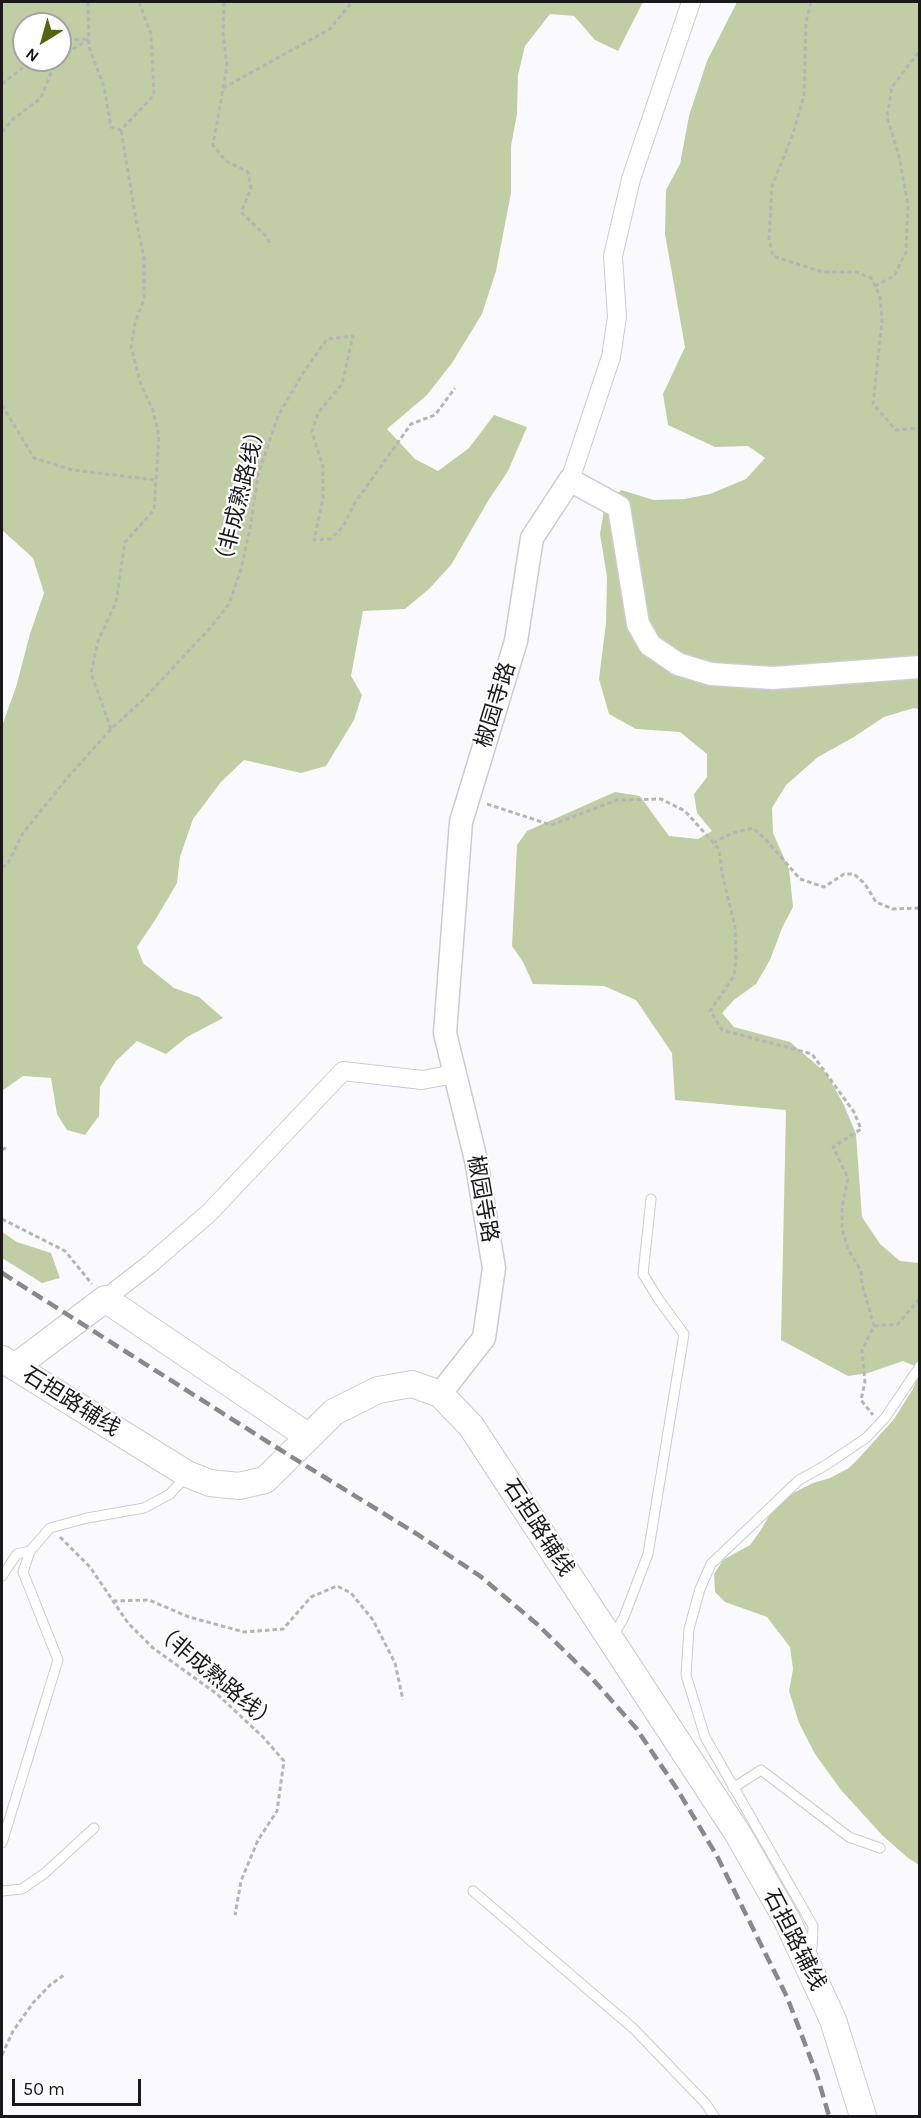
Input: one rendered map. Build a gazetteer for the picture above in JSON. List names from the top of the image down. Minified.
{"streets":{"main road":["石担路辅线"],"street":["椒园寺路"],"path":["（非成熟路线）"]},"crossings":[["椒园寺路","石担路辅线"]],"scale_bar":"50 m","north":"bottom left"}
